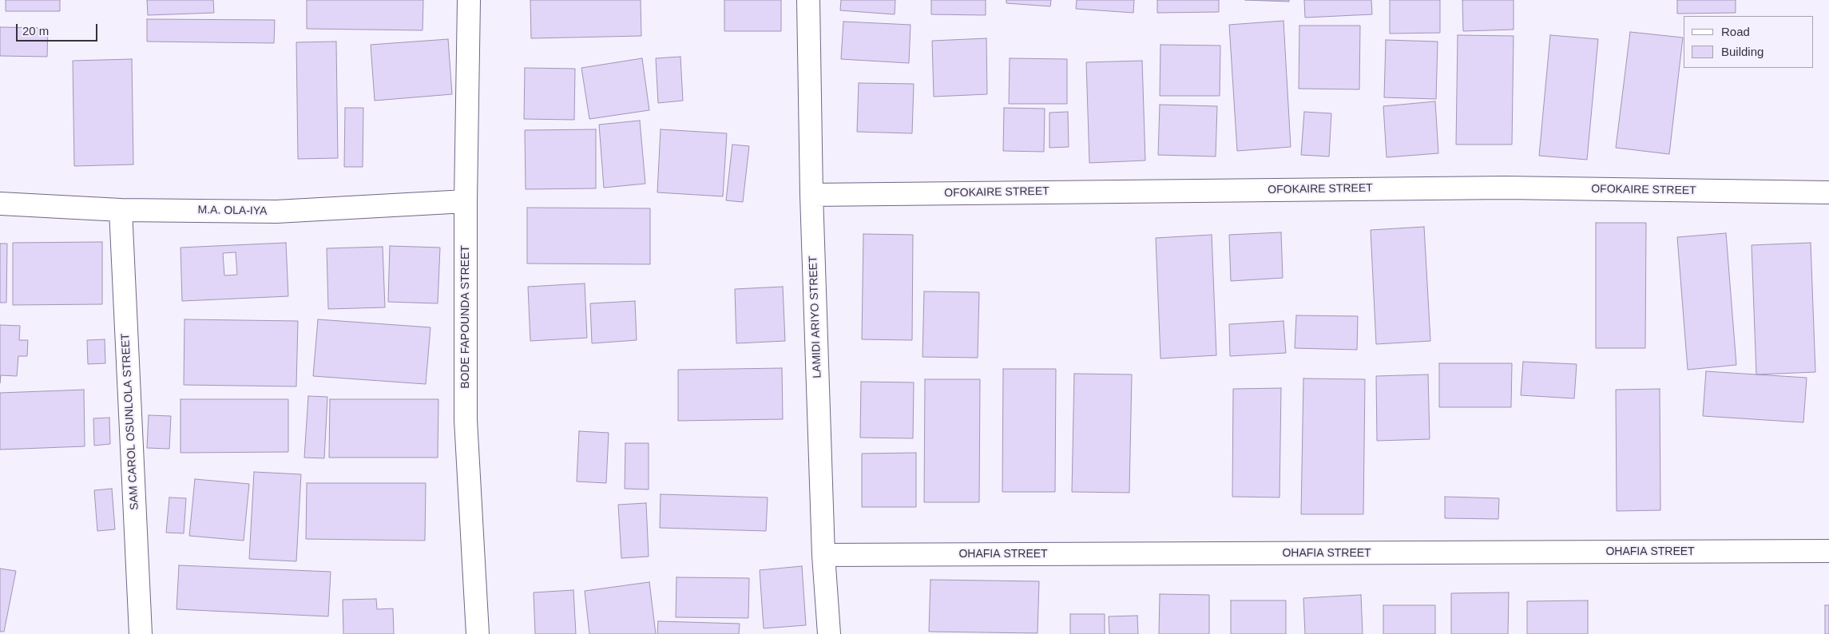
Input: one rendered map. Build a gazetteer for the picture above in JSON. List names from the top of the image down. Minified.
{"streets":{"street":["OFOKAIRE STREET","M.A. OLA-IYA","BODE FAPOUNDA STREET","LAMIDI ARIYO STREET","SAM CAROL OSUNLOLA STREET","OHAFIA STREET"]},"crossings":[["OFOKAIRE STREET","LAMIDI ARIYO STREET"],["M.A. OLA-IYA","BODE FAPOUNDA STREET"],["M.A. OLA-IYA","SAM CAROL OSUNLOLA STREET"],["LAMIDI ARIYO STREET","OHAFIA STREET"]],"legend":["Road","Building"],"scale_bar":"20 m"}
